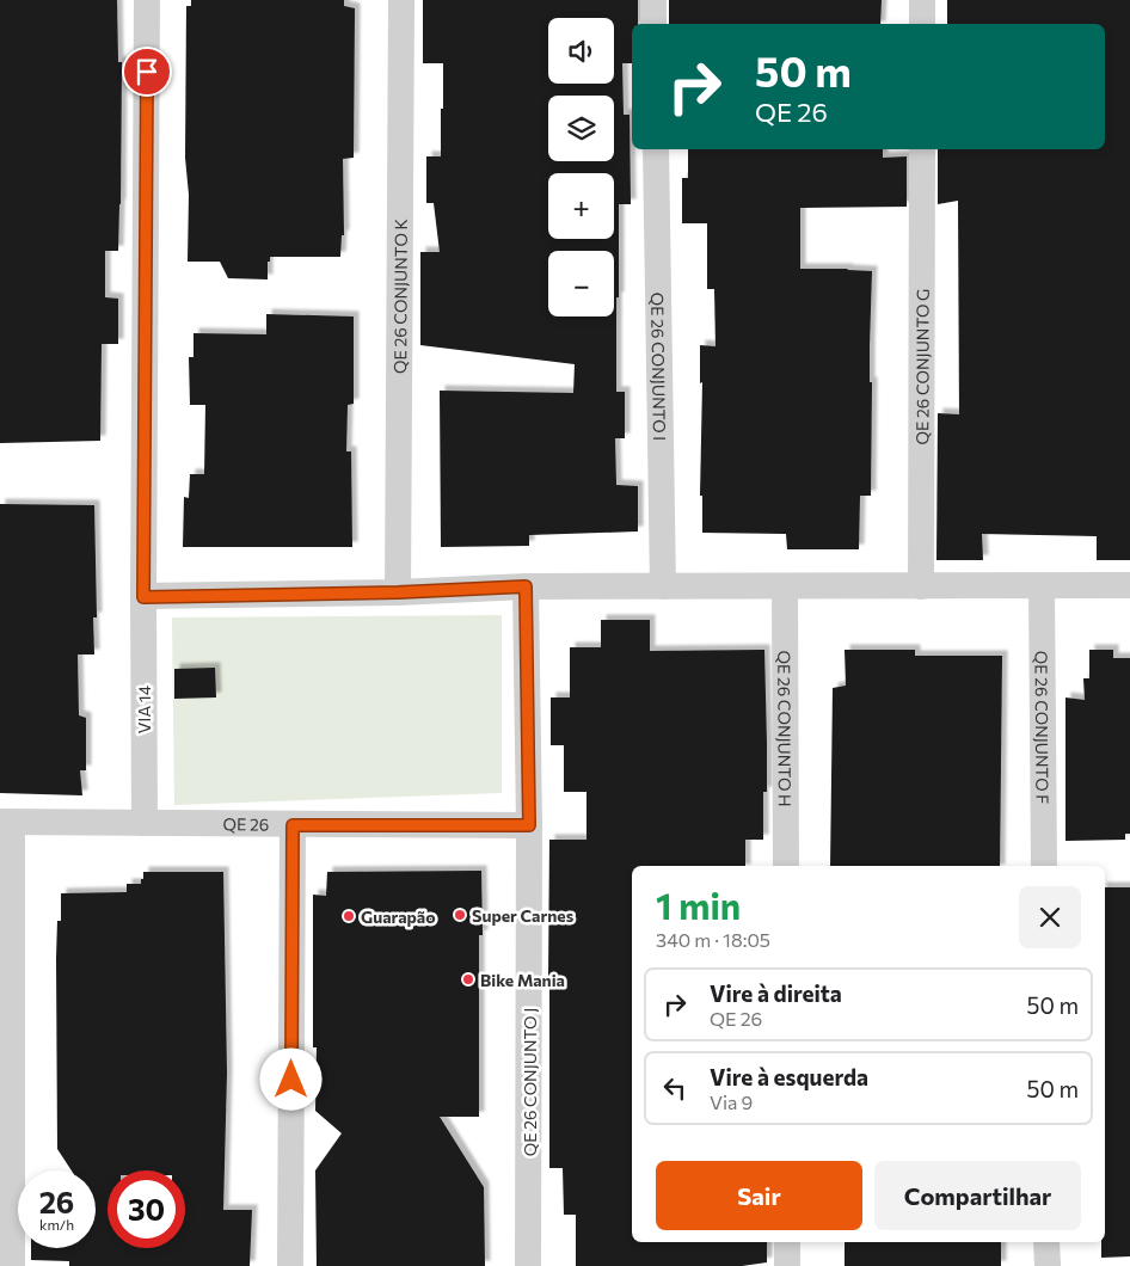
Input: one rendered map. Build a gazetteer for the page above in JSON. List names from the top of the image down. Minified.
{"streets":{"street":["QE 26 CONJUNTO K","QE 26 CONJUNTO I","QE 26 CONJUNTO G","VIA 14","QE 26 CONJUNTO H","QE 26 CONJUNTO F","QE 26","QE 26 CONJUNTO J"]},"crossings":[["VIA 14","QE 26"],["QE 26","QE 26 CONJUNTO J"]],"places":["Super Carnes","Guarapão","Bike Mania"],"page":{"map_buttons":["+","−"],"turn":["50 m","QE 26"],"heading":["1 min","340 m · 18:05"],"list":[{"name":"Vire à direita","note":"QE 26","value":"50 m"},{"name":"Vire à esquerda","note":"Via 9","value":"50 m"}],"buttons":["Sair","Compartilhar"],"speed":"26 km/h","limit":"30"}}
